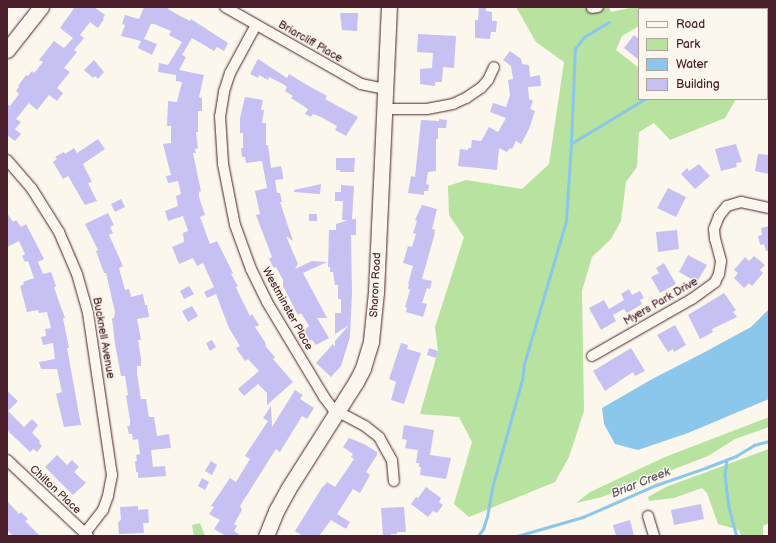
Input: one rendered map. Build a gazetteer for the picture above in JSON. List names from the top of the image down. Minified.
{"streets":{"street":["Briarcliff Place","Sharon Road","Myers Park Drive","Westminster Place","Bucknell Avenue","Chilton Place"]},"crossings":[["Briarcliff Place","Sharon Road"],["Briarcliff Place","Westminster Place"],["Sharon Road","Westminster Place"],["Bucknell Avenue","Chilton Place"]],"water":["Briar Creek"],"legend":["Road","Park","Water","Building"]}
